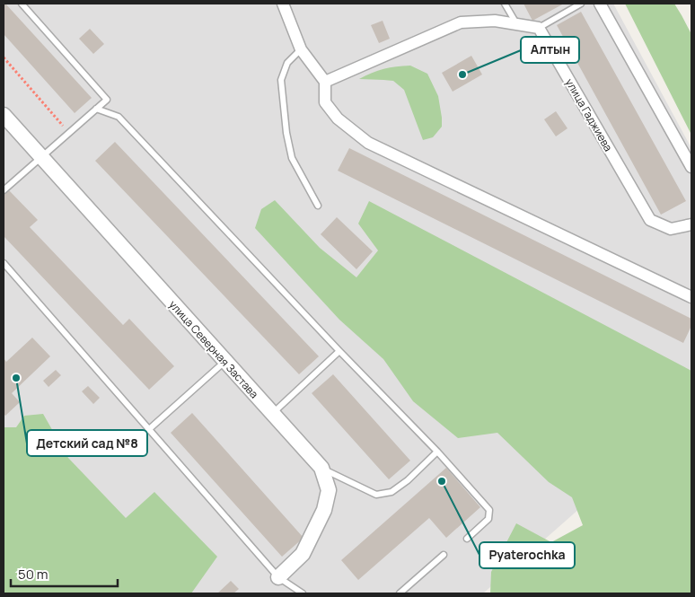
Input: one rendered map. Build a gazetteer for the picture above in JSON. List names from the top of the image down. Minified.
{"streets":{"street":["улица Гаджиева","улица Северная Застава"]},"places":["Алтын","Детский сад №8","Pyaterochka"],"scale_bar":"50 m"}
